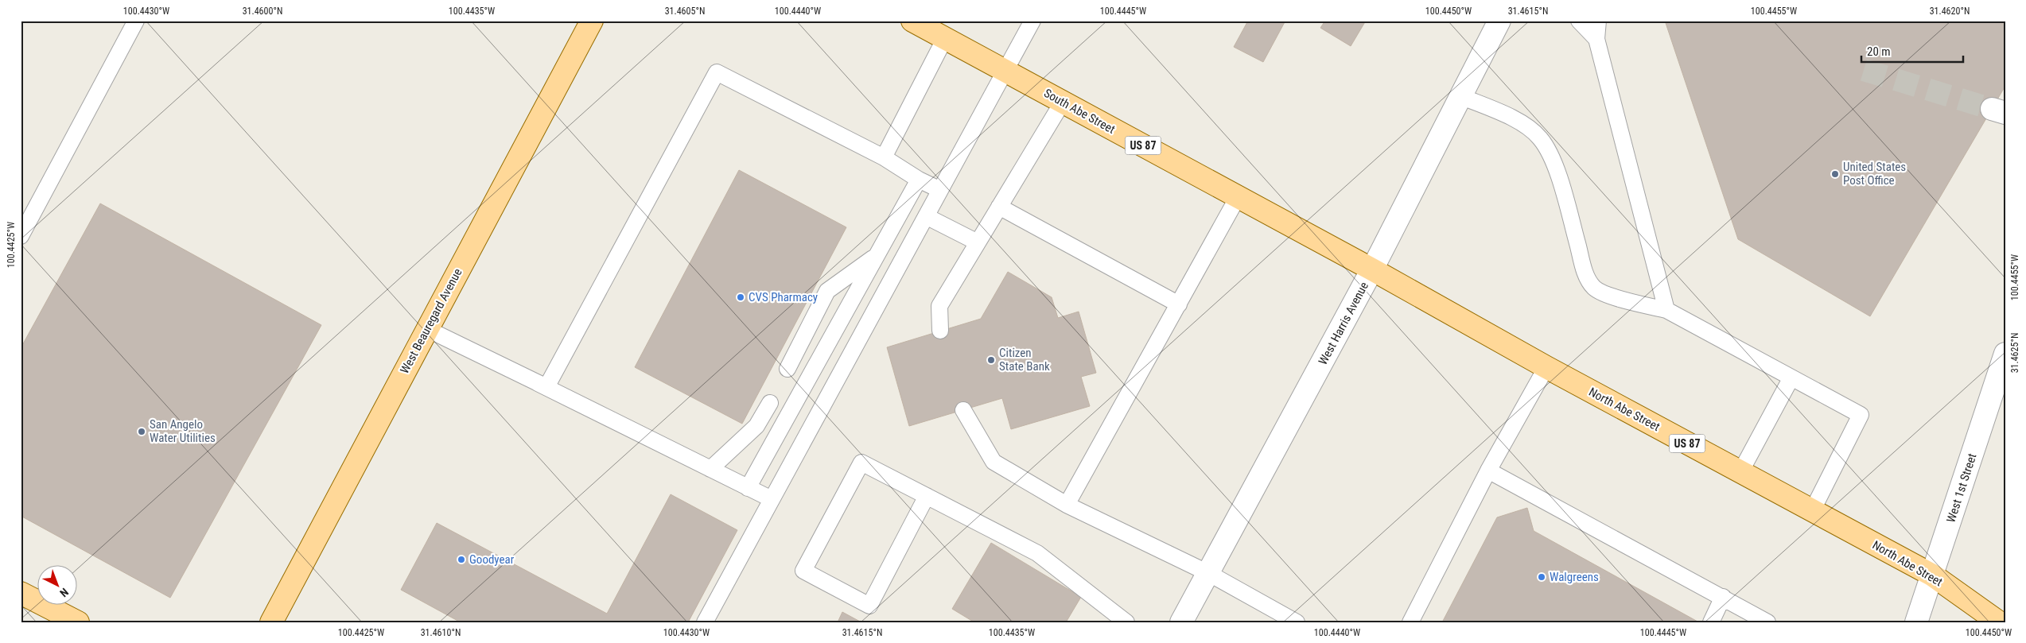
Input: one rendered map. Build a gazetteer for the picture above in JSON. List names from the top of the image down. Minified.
{"streets":{"main road":["South Abe Street","US 87","West Beauregard Avenue","North Abe Street"],"street":["West Harris Avenue","West 1st Street"]},"crossings":[["South Abe Street","West Harris Avenue"],["South Abe Street","North Abe Street"],["West Harris Avenue","North Abe Street"],["North Abe Street","West 1st Street"]],"places":["United States Post Office","CVS Pharmacy","Citizen State Bank","San Angelo Water Utilities","Goodyear","Walgreens"],"scale_bar":"20 m","north":"bottom right","coordinates":["100.4430°W","31.4600°N","100.4435°W","31.4605°N","100.4440°W","100.4445°W","100.4450°W","31.4615°N","100.4455°W","31.4620°N","100.4425°W","31.4625°N","31.4610°N"]}
